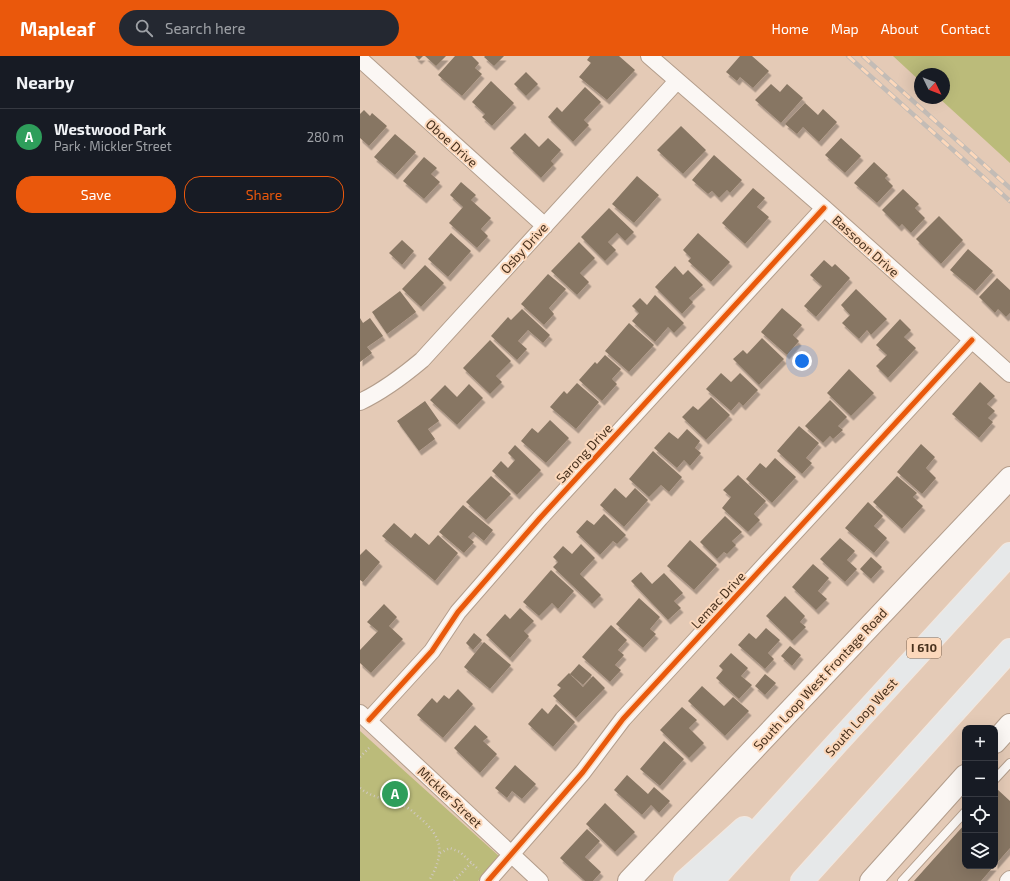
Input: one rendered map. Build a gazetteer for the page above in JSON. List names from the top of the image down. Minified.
{"streets":{"highway":["I 610","South Loop West"],"main road":["South Loop West Frontage Road"],"street":["Oboe Drive","Bassoon Drive","Osby Drive","Sarong Drive","Lemac Drive","Mickler Street"]},"crossings":[["Oboe Drive","Osby Drive"],["Bassoon Drive","Osby Drive"],["Bassoon Drive","Sarong Drive"],["Bassoon Drive","Lemac Drive"],["Sarong Drive","Mickler Street"],["Lemac Drive","Mickler Street"]],"north":"bottom right","page":{"header":"Mapleaf","search":"Search here","nav":["Home","Map","About","Contact"],"heading":"Nearby","list":[{"mark":"A","name":"Westwood Park","note":"Park · Mickler Street","value":"280 m"}],"buttons":["Save","Share"],"map_buttons":["+","−"],"pins":"A"}}
